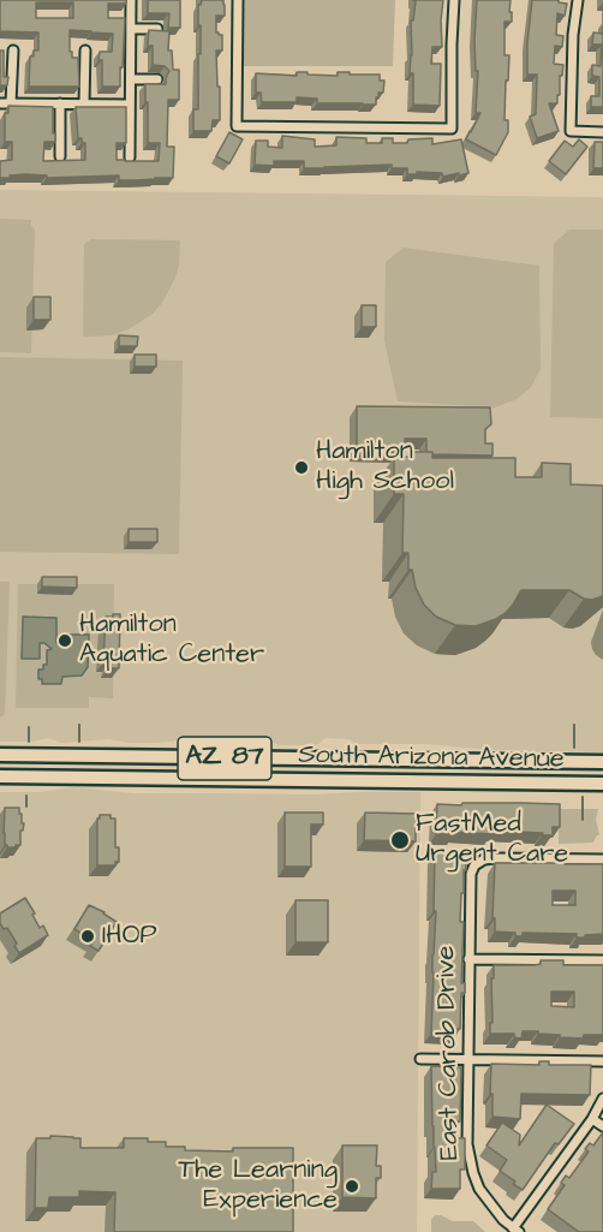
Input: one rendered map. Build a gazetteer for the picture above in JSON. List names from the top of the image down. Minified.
{"streets":{"main road":["AZ 87","South Arizona Avenue"],"street":["East Carob Drive"]},"places":["Hamilton High School","Hamilton Aquatic Center","FastMed Urgent Care","IHOP","The Learning Experience"]}
